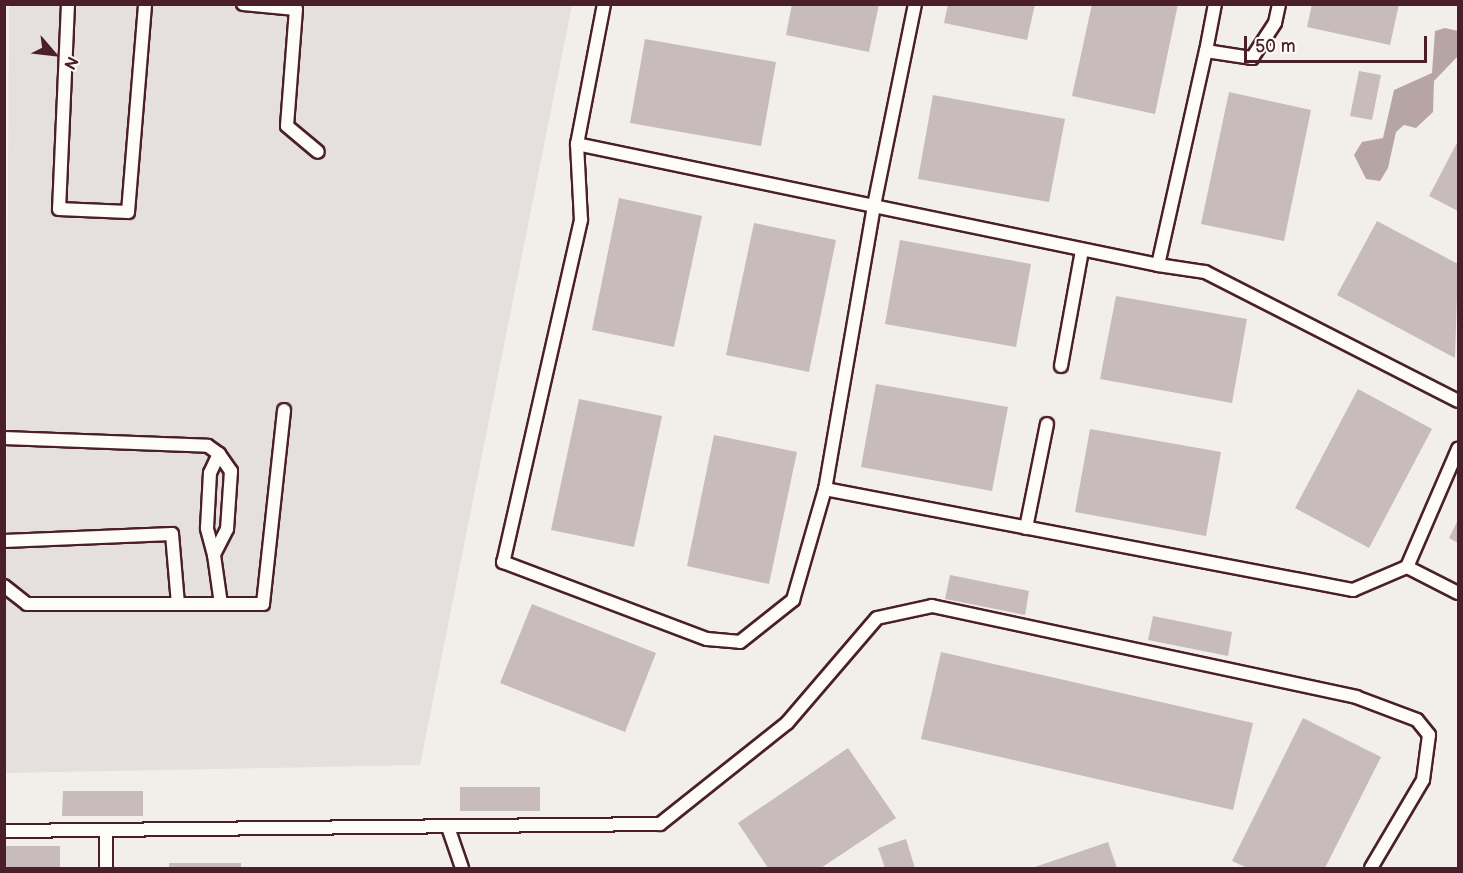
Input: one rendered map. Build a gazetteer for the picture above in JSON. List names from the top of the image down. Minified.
{"scale_bar":"50 m","north":"bottom right"}
